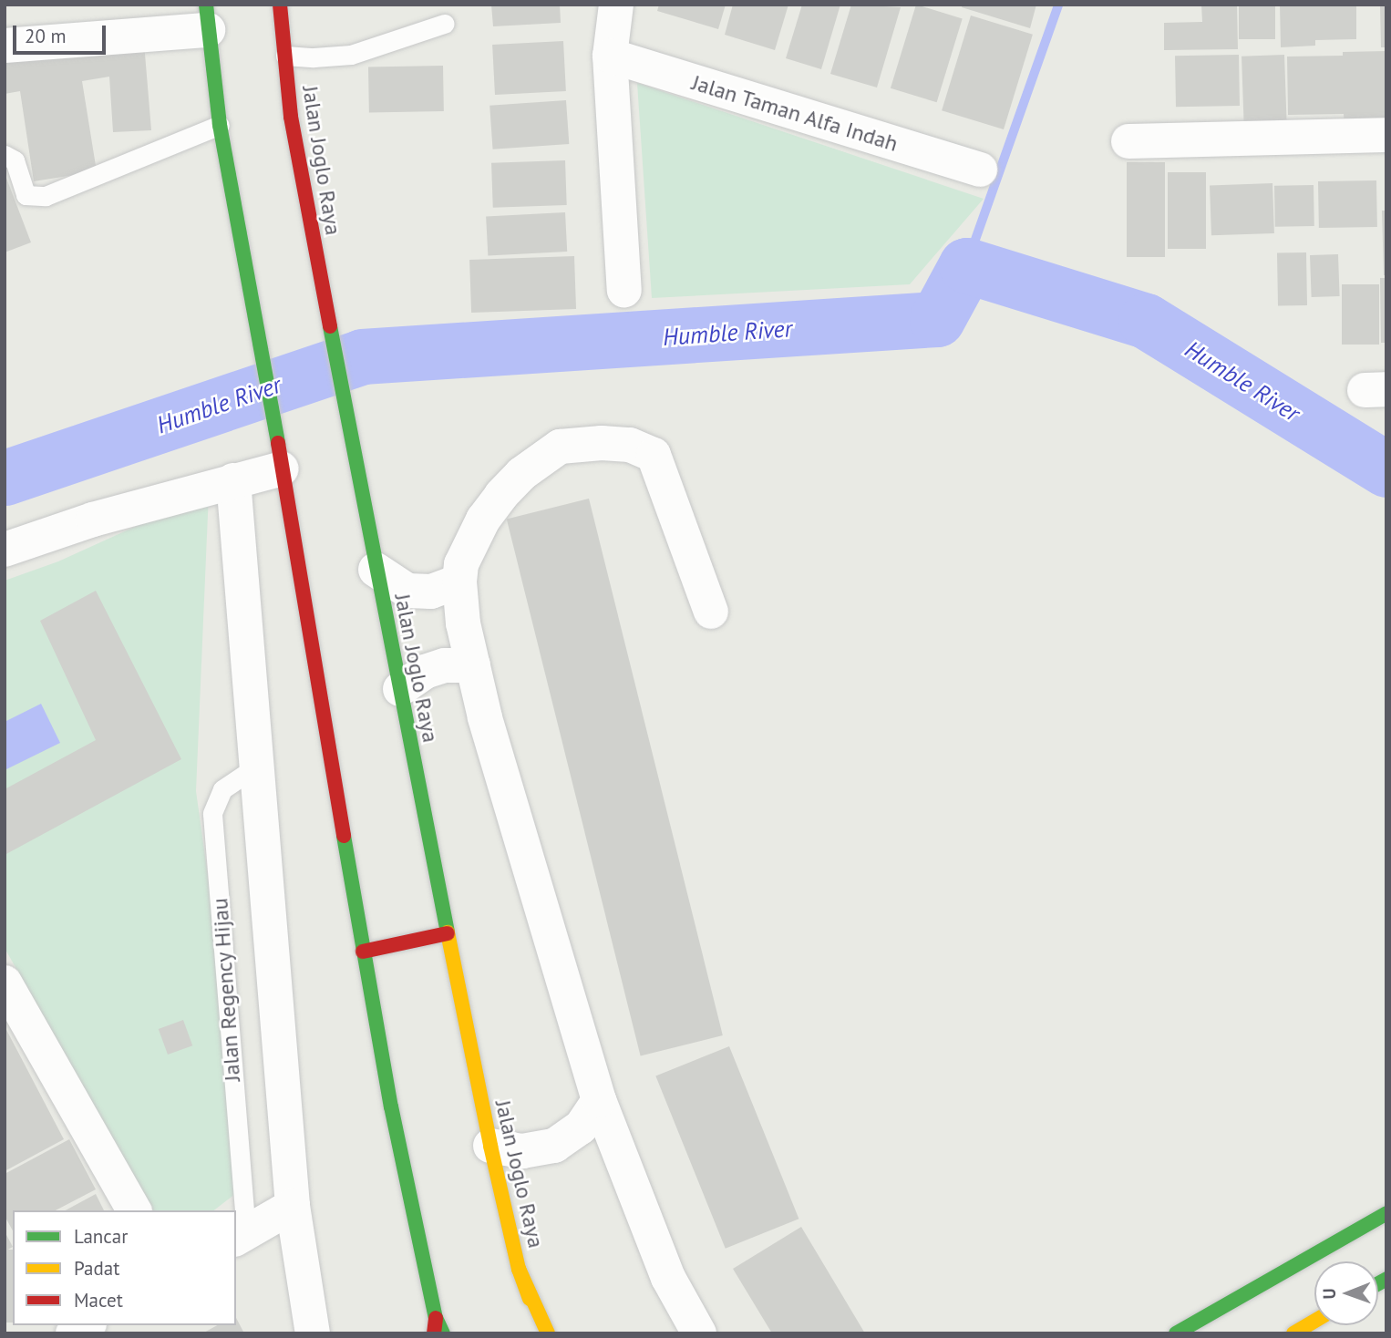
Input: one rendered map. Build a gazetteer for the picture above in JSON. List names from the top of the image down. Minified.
{"streets":{"main road":["Jalan Joglo Raya"],"street":["Jalan Taman Alfa Indah","Jalan Regency Hijau"]},"water":["Humble River"],"legend":["Lancar","Padat","Macet"],"scale_bar":"20 m","north":"left"}
